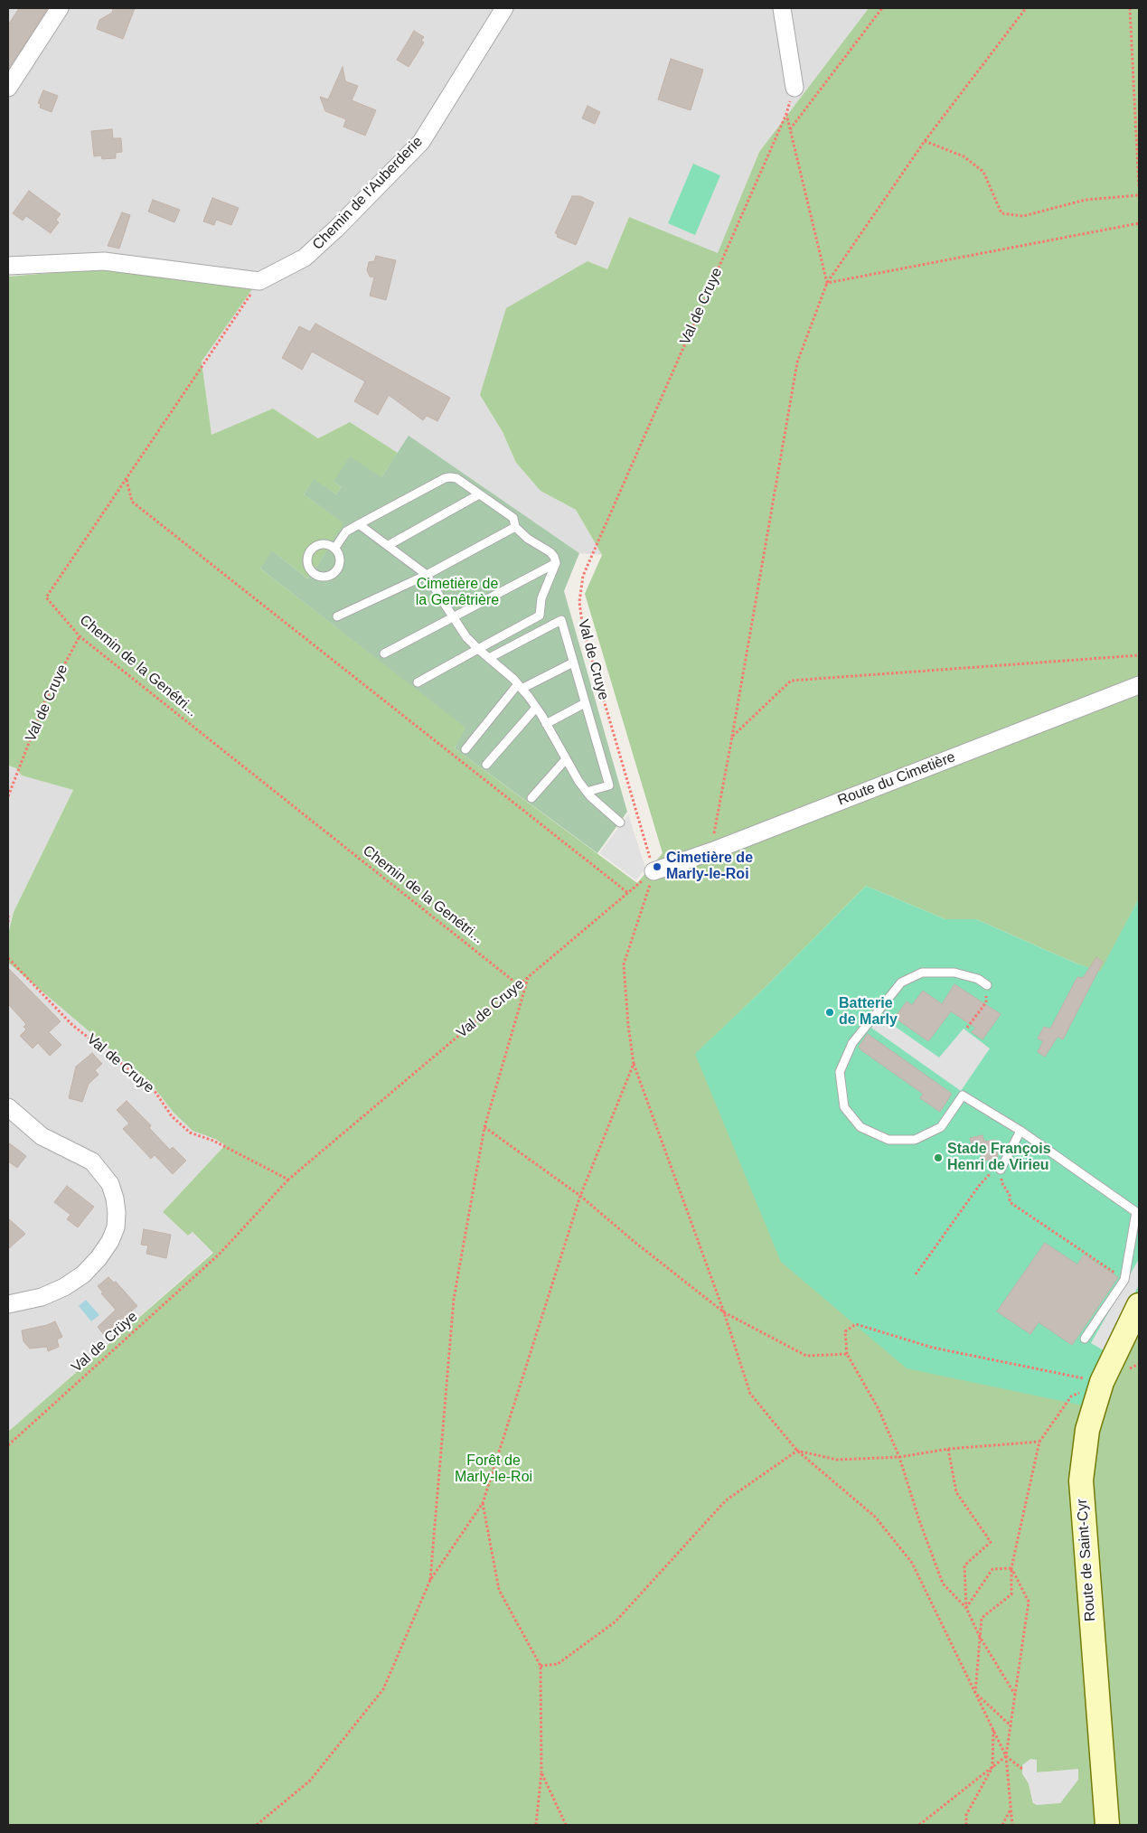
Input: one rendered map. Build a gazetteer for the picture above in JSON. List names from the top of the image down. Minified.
{"streets":{"main road":["Route de Saint-Cyr"],"street":["Chemin de l'Auberderie","Route du Cimetière"],"path":["Val de Cruye","Chemin de la Genétri...","Val de Crüye"]},"crossings":[["Chemin de l'Auberderie","Chemin de la Genétri..."],["Val de Cruye","Chemin de la Genétri..."],["Val de Cruye","Route du Cimetière"],["Val de Cruye","Val de Crüye"]],"parks":["Cimetière de la Genêtrière","Forêt de Marly-le-Roi"],"places":["Cimetière de Marly-le-Roi","Batterie de Marly","Stade François Henri de Virieu"]}
